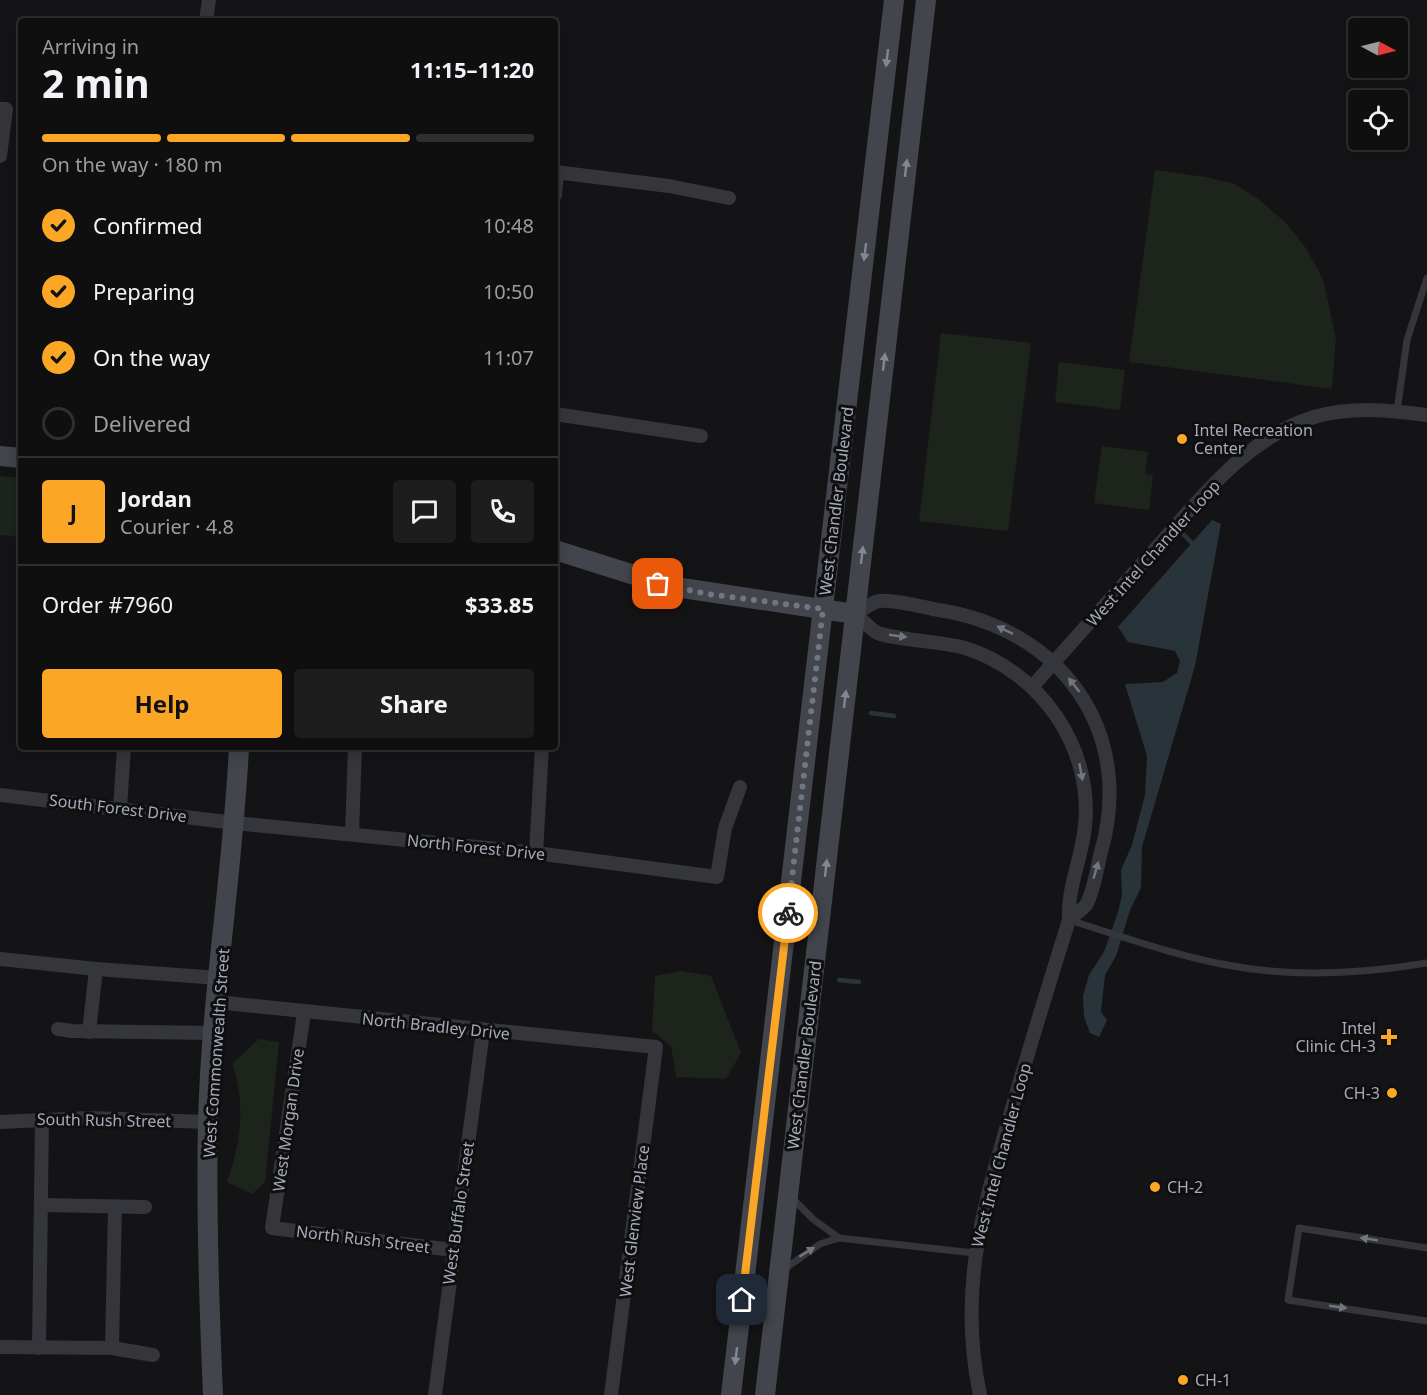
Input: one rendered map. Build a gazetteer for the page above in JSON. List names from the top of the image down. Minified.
{"streets":{"main road":["West Chandler Boulevard","West Commonwealth Street"],"street":["West Intel Chandler Loop","South Forest Drive","North Forest Drive","North Bradley Drive","South Rush Street","West Morgan Drive","West Buffalo Street","West Glenview Place","North Rush Street"]},"crossings":[["South Forest Drive","North Forest Drive"],["South Forest Drive","West Commonwealth Street"],["North Forest Drive","West Commonwealth Street"],["North Bradley Drive","West Commonwealth Street"],["North Bradley Drive","West Morgan Drive"],["North Bradley Drive","West Buffalo Street"],["North Bradley Drive","West Glenview Place"],["West Commonwealth Street","South Rush Street"],["West Morgan Drive","North Rush Street"],["West Buffalo Street","North Rush Street"]],"places":{"other":["Intel Recreation Center","CH-3","CH-2","CH-1"],"health":["Intel Clinic CH-3"]},"north":"right","page":{"heading":["2 min","Arriving in","11:15–11:20"],"panel":["Jordan","Courier · 4.8","Order #7960","$33.85"],"bar":"On the way · 180 m","list":[["Confirmed","10:48"],["Preparing","10:50"],["On the way","11:07"],"Delivered"],"round":"J","buttons":["Help","Share"]}}
